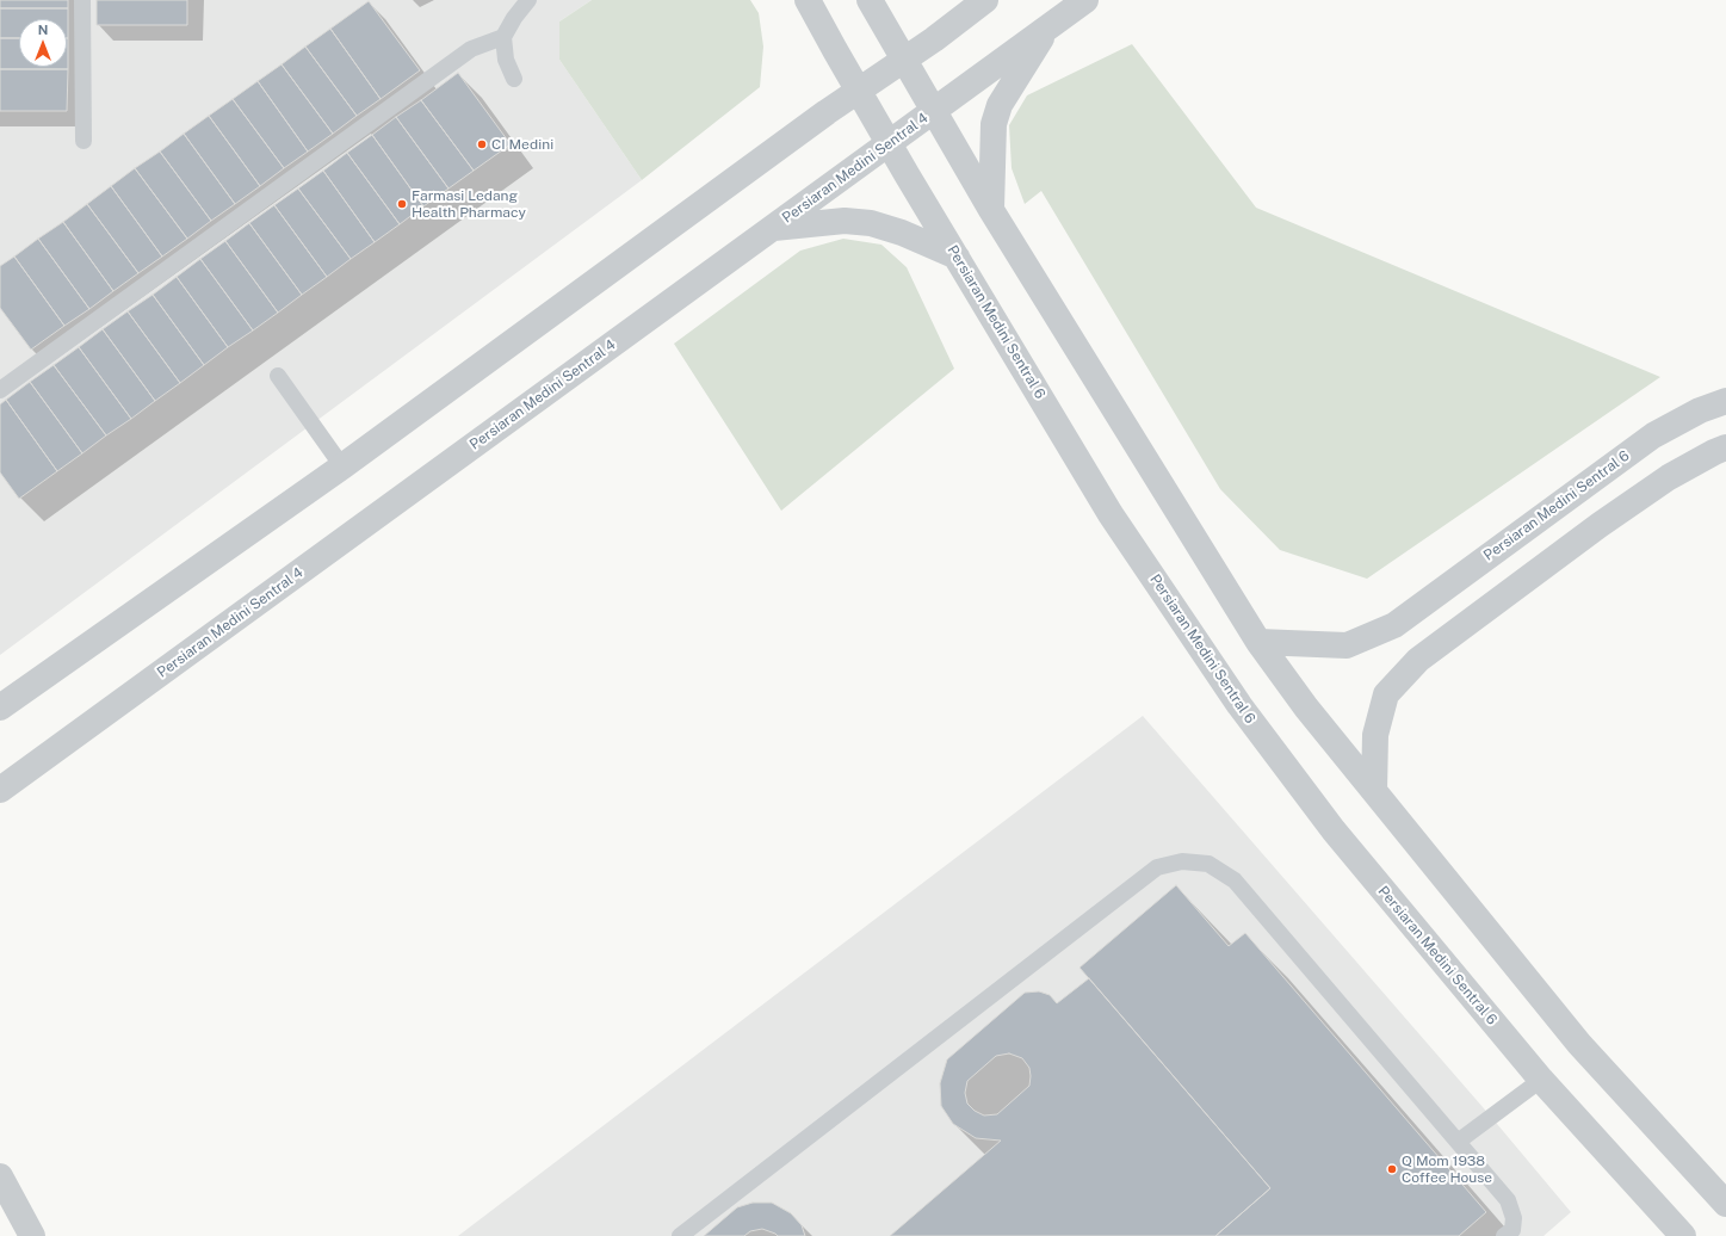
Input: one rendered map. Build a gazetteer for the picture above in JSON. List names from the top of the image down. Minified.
{"streets":{"street":["Persiaran Medini Sentral 4","Persiaran Medini Sentral 6"]},"crossings":[["Persiaran Medini Sentral 4","Persiaran Medini Sentral 6"]],"places":["CI Medini","Farmasi Ledang Health Pharmacy","Q Mom 1938 Coffee House"],"north":"top"}
